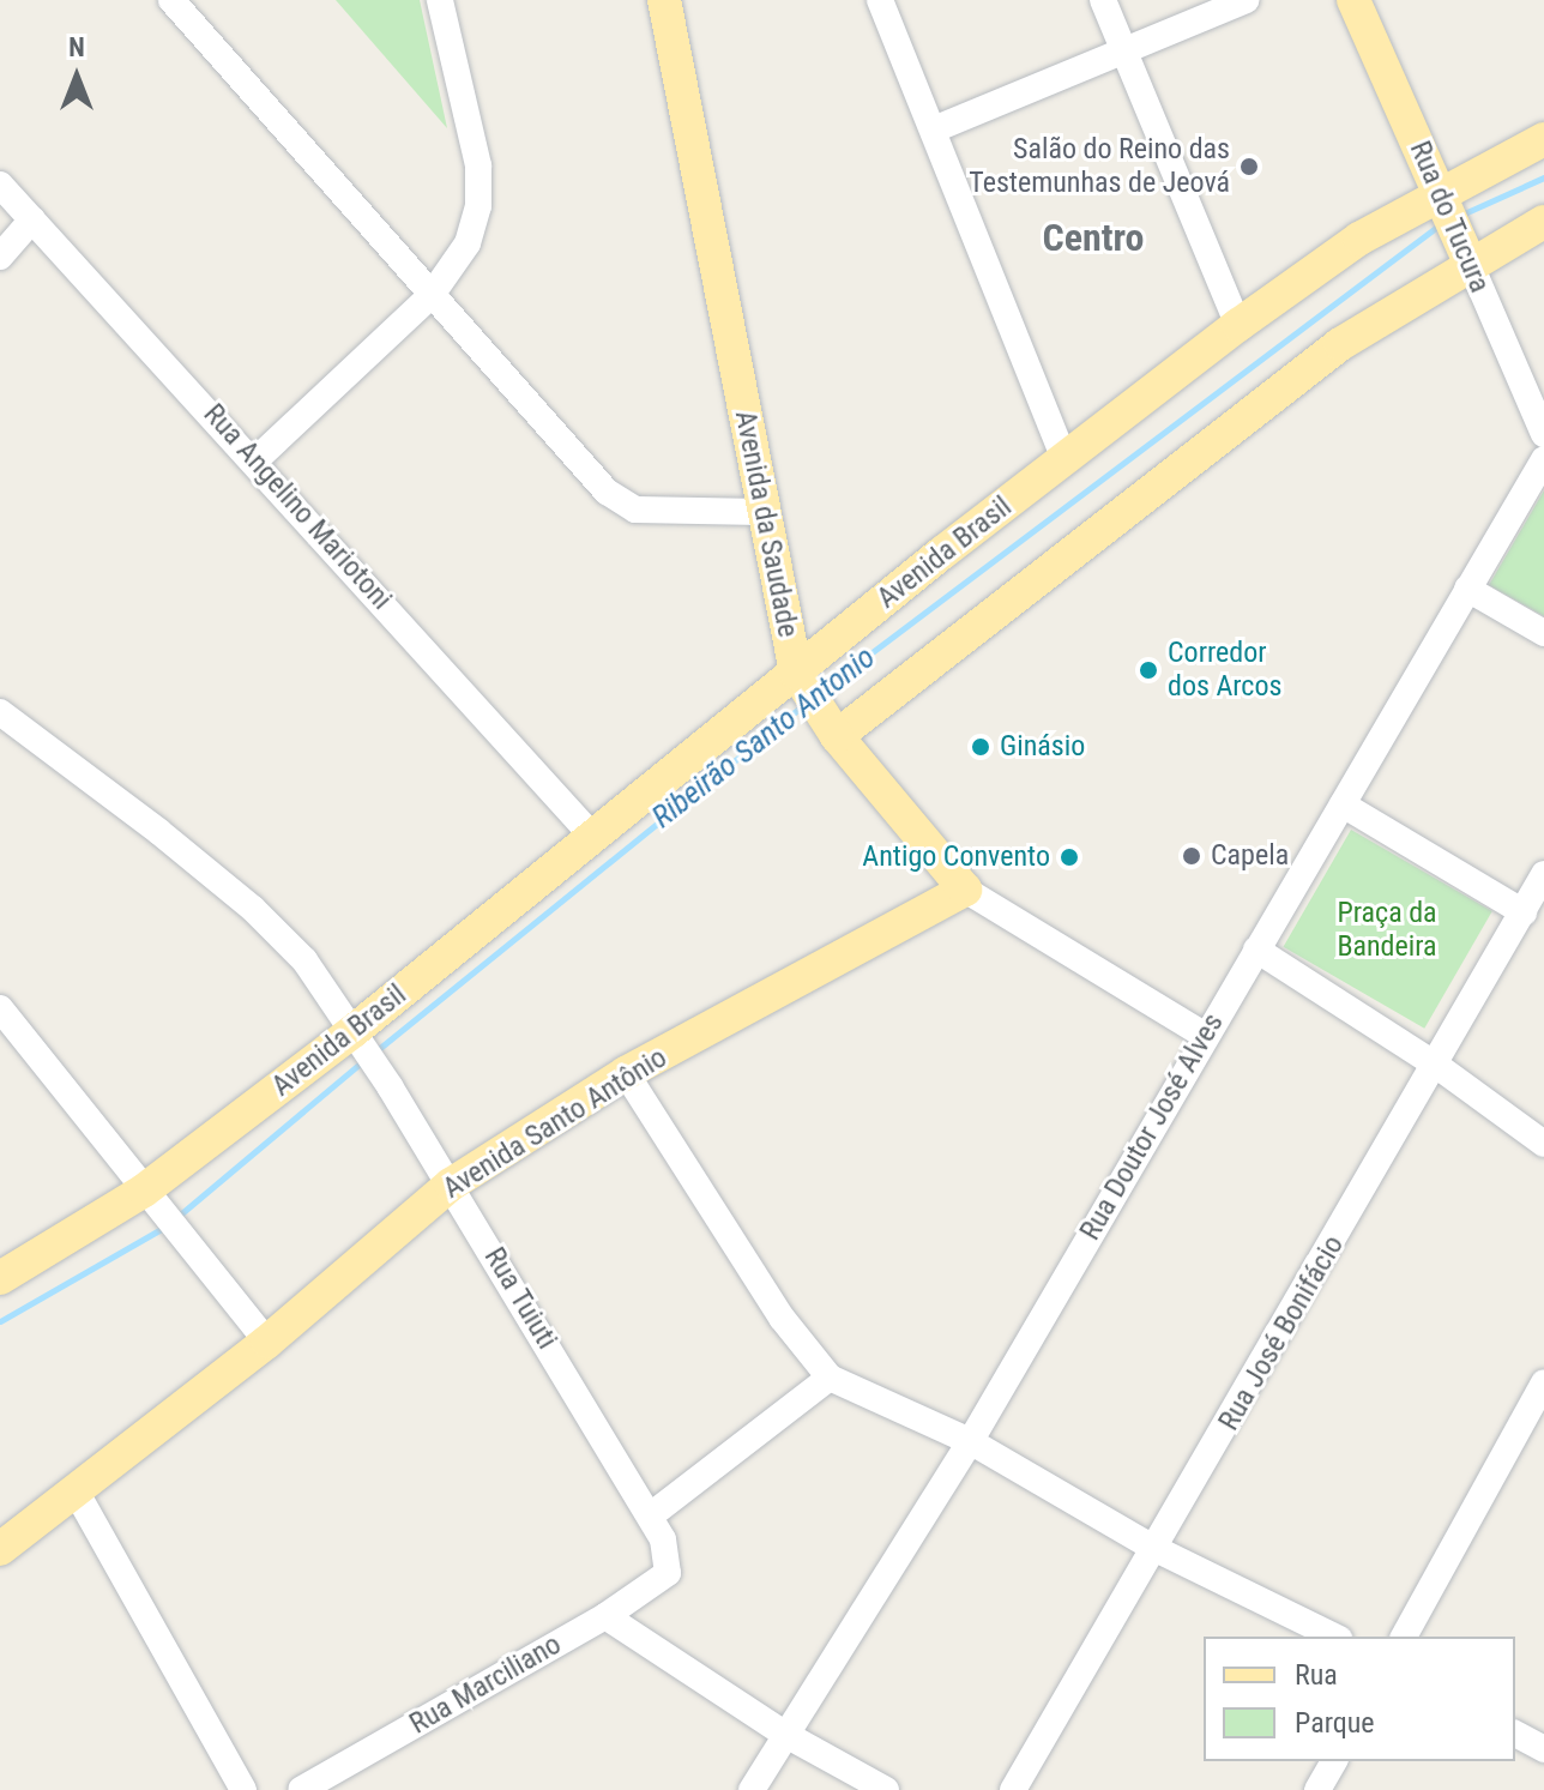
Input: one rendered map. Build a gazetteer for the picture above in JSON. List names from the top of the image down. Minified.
{"streets":{"main road":["Rua do Tucura","Avenida da Saudade","Avenida Brasil","Avenida Santo Antônio"],"street":["Rua Angelino Mariotoni","Rua Doutor José Alves","Rua Tuiuti","Rua José Bonifácio","Rua Marciliano"]},"crossings":[["Rua do Tucura","Avenida Brasil"],["Rua Angelino Mariotoni","Avenida Brasil"],["Avenida da Saudade","Avenida Brasil"],["Avenida da Saudade","Avenida Santo Antônio"],["Avenida da Saudade","Rua Doutor José Alves"],["Avenida Brasil","Rua Tuiuti"],["Avenida Santo Antônio","Rua Tuiuti"],["Rua Tuiuti","Rua Marciliano"]],"districts":["Centro"],"water":["Ribeirão Santo Antonio"],"parks":["Praça da Bandeira"],"places":["Salão do Reino das Testemunhas de Jeová","Corredor dos Arcos","Ginásio","Capela","Antigo Convento"],"legend":["Rua","Parque"],"north":"top"}
